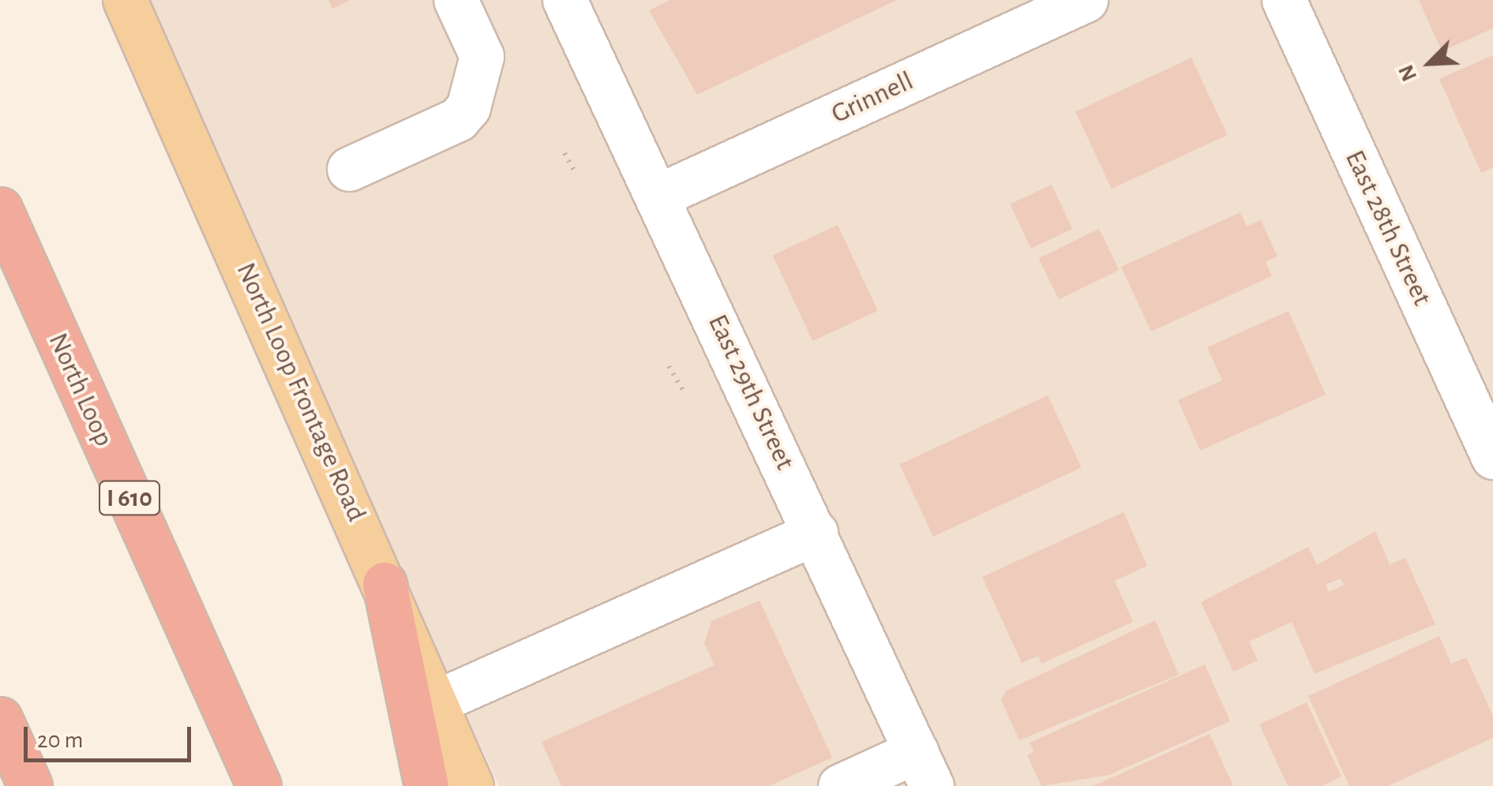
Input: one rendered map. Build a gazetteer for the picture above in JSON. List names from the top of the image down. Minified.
{"streets":{"highway":["North Loop","I 610"],"main road":["North Loop Frontage Road"],"street":["Grinnell","East 28th Street","East 29th Street"]},"crossings":[["Grinnell","East 29th Street"]],"scale_bar":"20 m","north":"bottom left"}
